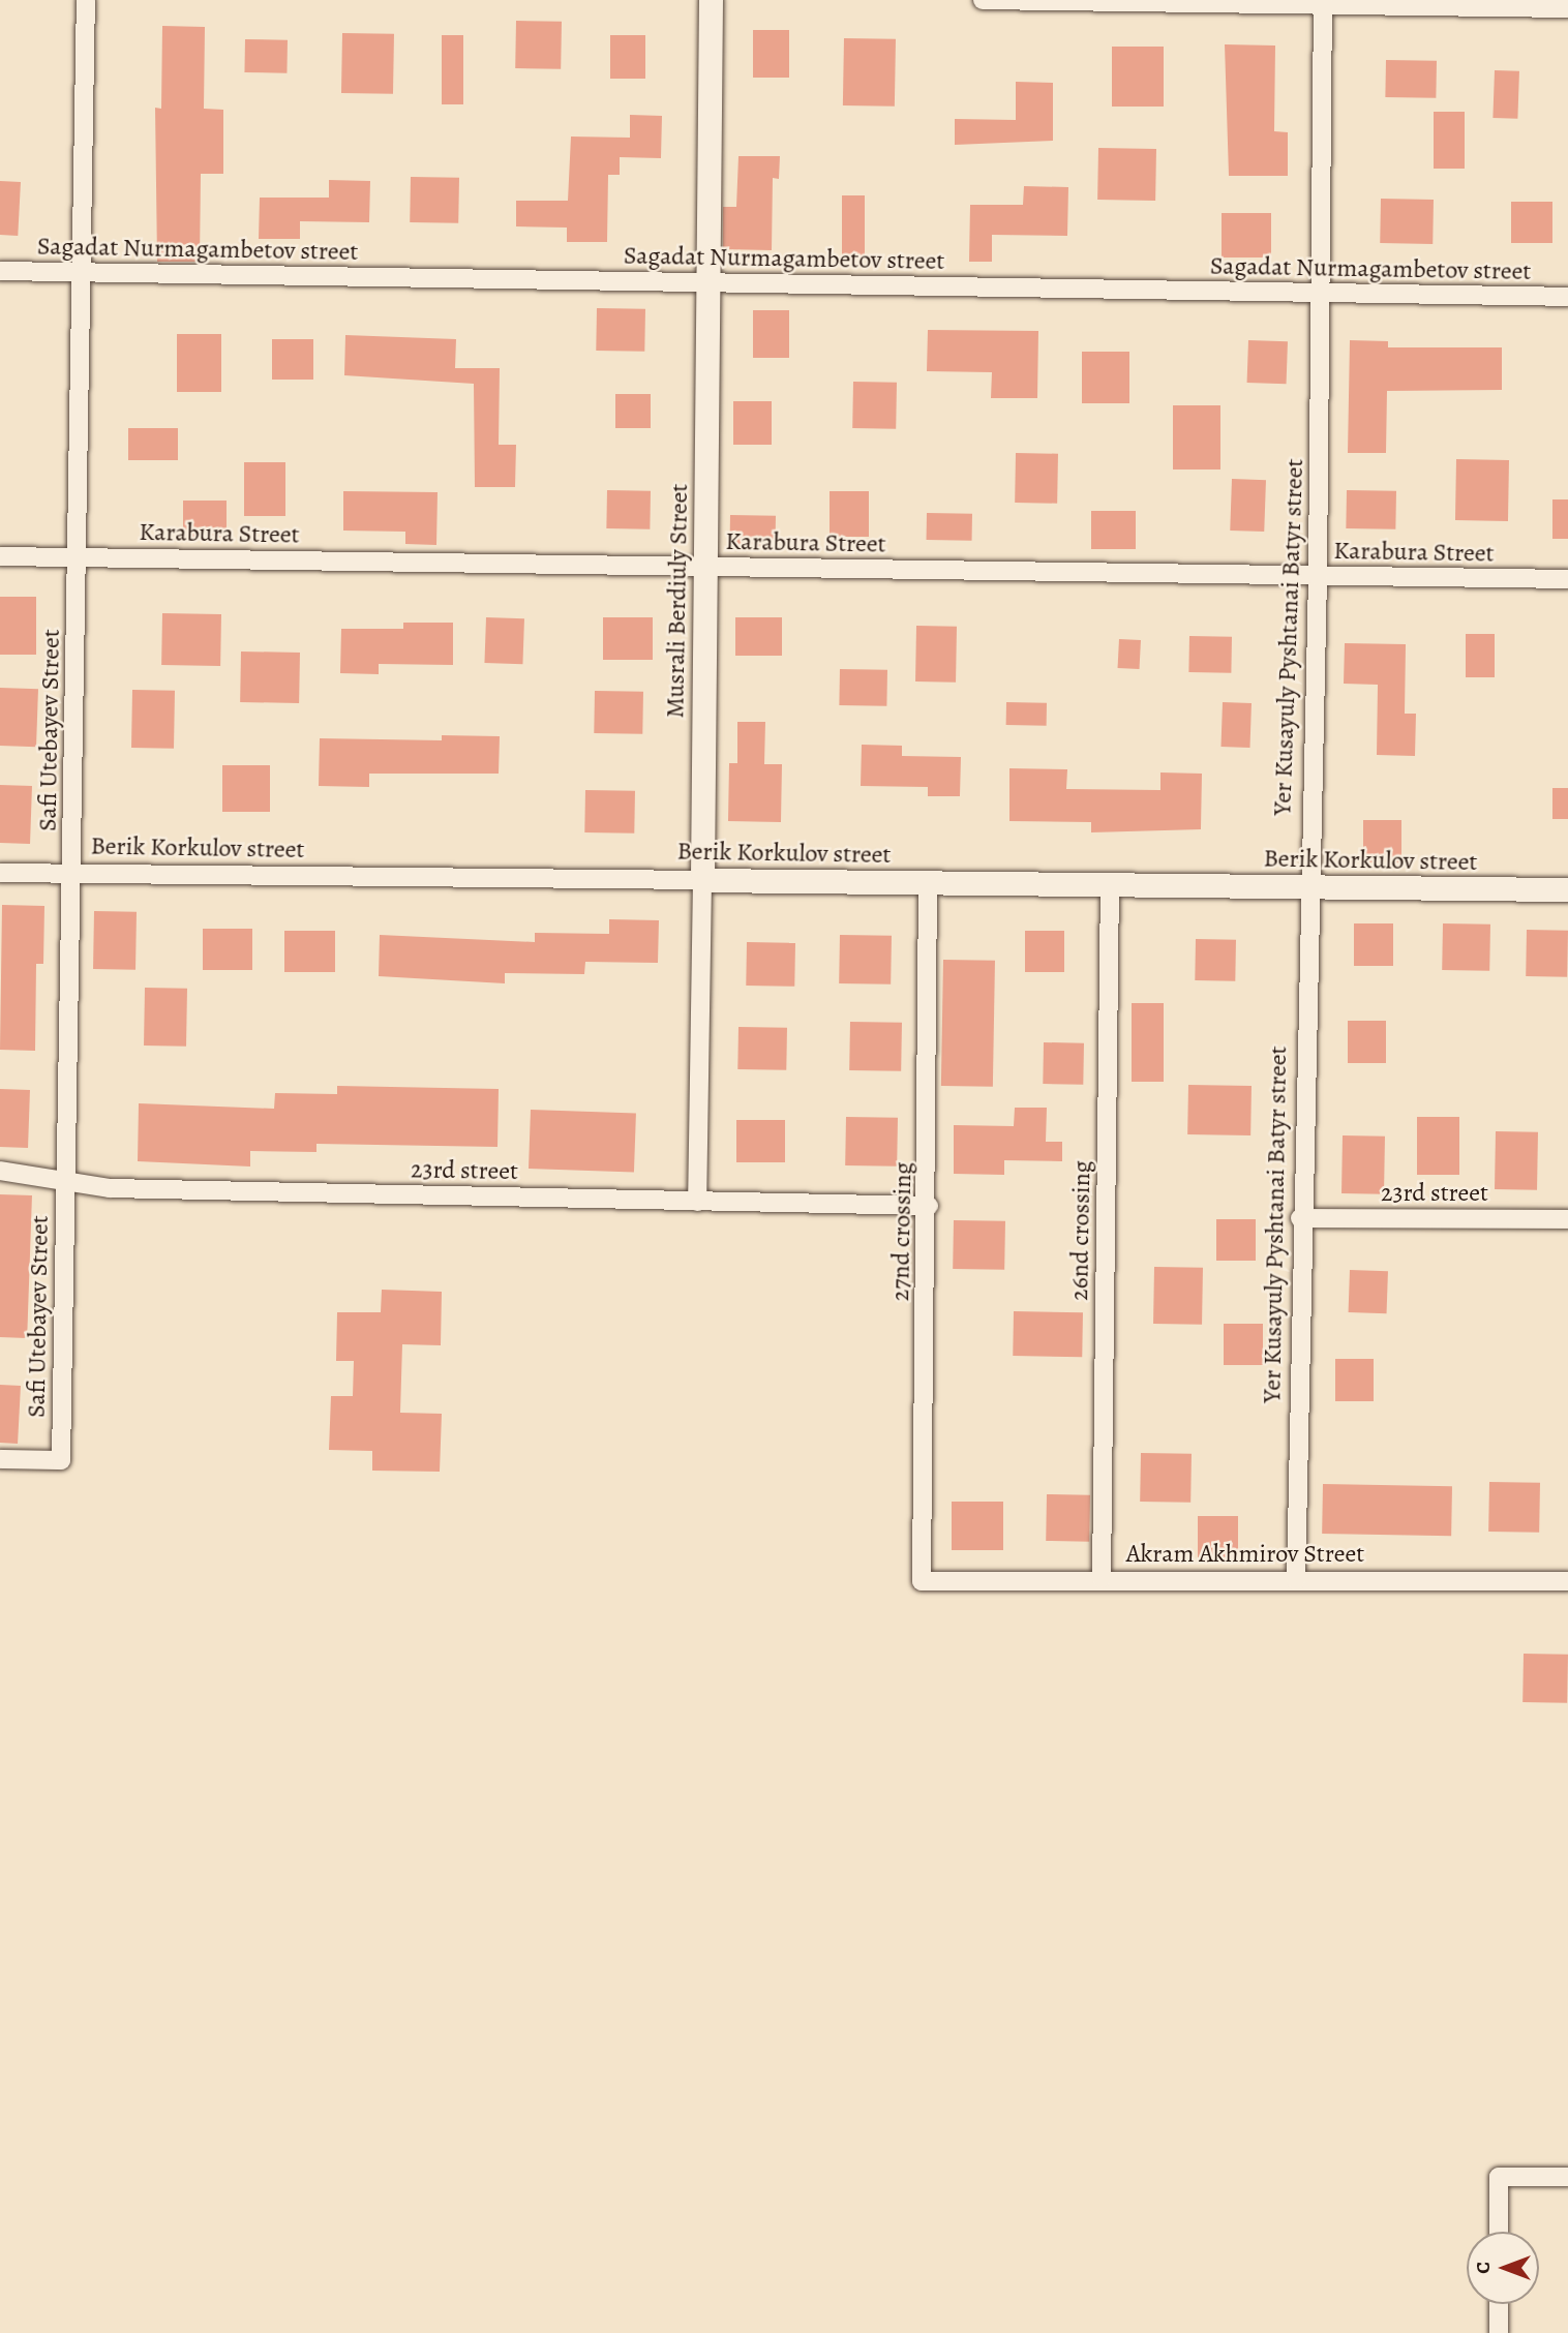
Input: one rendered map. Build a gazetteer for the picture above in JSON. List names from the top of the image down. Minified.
{"streets":{"street":["Sagadat Nurmagambetov street","Karabura Street","Musrali Berdiuly Street","Yer Kusayuly Pyshtanai Batyr street","Safi Utebayev Street","Berik Korkulov street","23rd street","26nd crossing","27nd crossing","Akram Akhmirov Street"]},"crossings":[["Sagadat Nurmagambetov street","Musrali Berdiuly Street"],["Sagadat Nurmagambetov street","Yer Kusayuly Pyshtanai Batyr street"],["Sagadat Nurmagambetov street","Safi Utebayev Street"],["Karabura Street","Musrali Berdiuly Street"],["Karabura Street","Yer Kusayuly Pyshtanai Batyr street"],["Karabura Street","Safi Utebayev Street"],["Musrali Berdiuly Street","Berik Korkulov street"],["Musrali Berdiuly Street","23rd street"],["Yer Kusayuly Pyshtanai Batyr street","Berik Korkulov street"],["Yer Kusayuly Pyshtanai Batyr street","23rd street"],["Yer Kusayuly Pyshtanai Batyr street","Akram Akhmirov Street"],["Safi Utebayev Street","Berik Korkulov street"],["Safi Utebayev Street","23rd street"],["Berik Korkulov street","26nd crossing"],["Berik Korkulov street","27nd crossing"],["23rd street","27nd crossing"],["26nd crossing","Akram Akhmirov Street"],["27nd crossing","Akram Akhmirov Street"]],"north":"left"}
